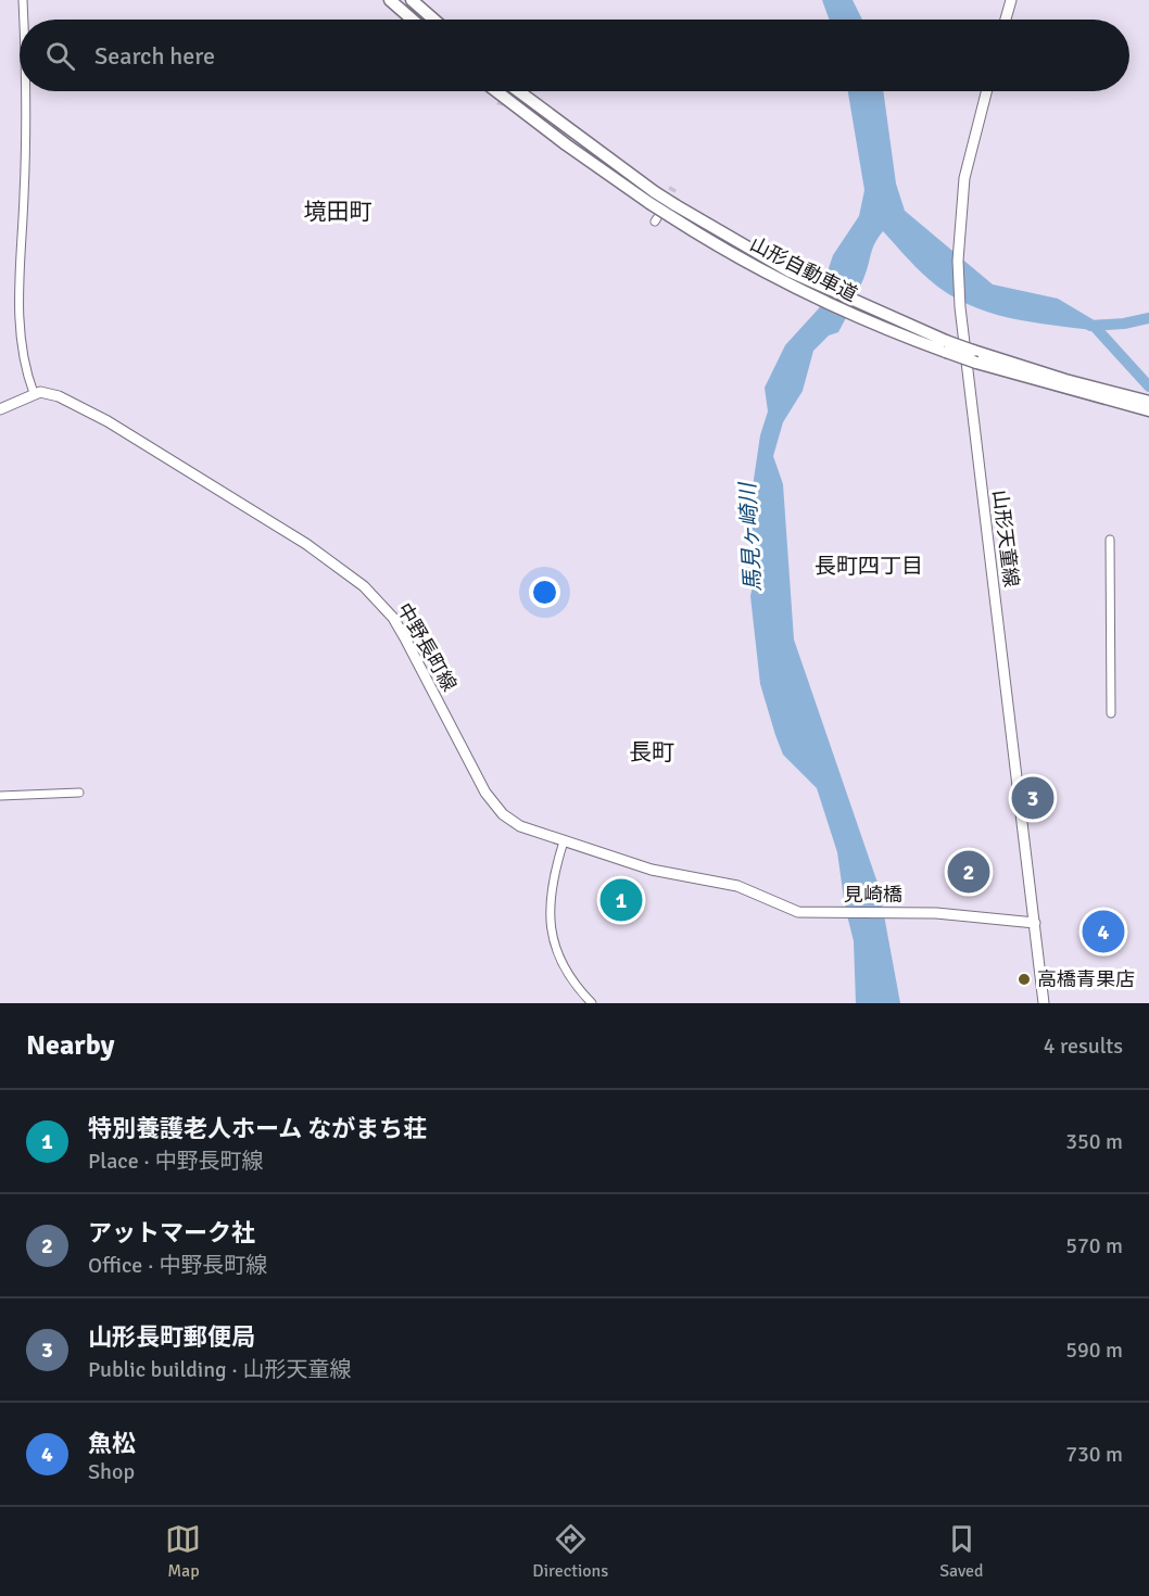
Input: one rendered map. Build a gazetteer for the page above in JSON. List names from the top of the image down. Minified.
{"streets":{"highway":["山形自動車道"],"main road":["山形天童線","中野長町線","見崎橋"]},"crossings":[["山形天童線","見崎橋"],["中野長町線","見崎橋"]],"districts":["境田町","長町四丁目","長町"],"water":["馬見ヶ崎川"],"places":["高橋青果店"],"page":{"search":"Search here","pins":["3","2","1","4"],"heading":["Nearby","4 results"],"list":[{"mark":"1","name":"特別養護老人ホーム ながまち荘","note":"Place · 中野長町線","value":"350 m"},{"mark":"2","name":"アットマーク社","note":"Office · 中野長町線","value":"570 m"},{"mark":"3","name":"山形長町郵便局","note":"Public building · 山形天童線","value":"590 m"},{"mark":"4","name":"魚松","note":"Shop","value":"730 m"}],"nav":["Map","Directions","Saved"]}}
